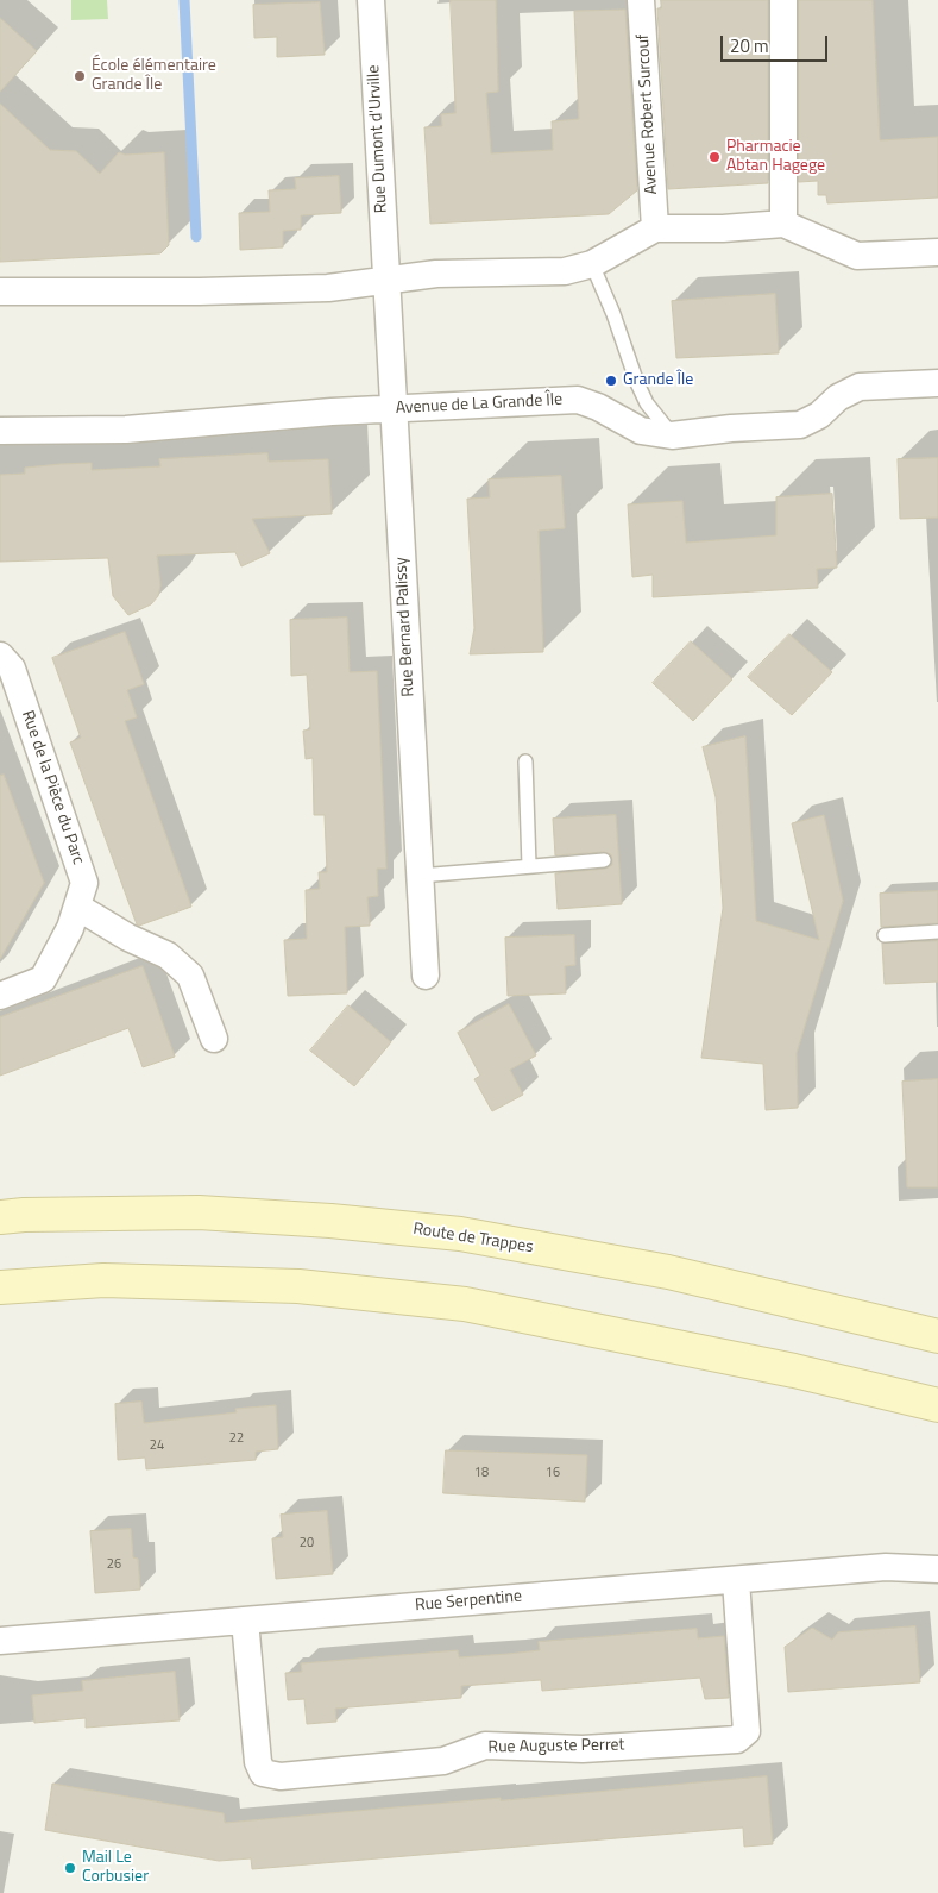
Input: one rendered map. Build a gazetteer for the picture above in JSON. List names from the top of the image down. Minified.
{"streets":{"main road":["Route de Trappes"],"street":["Avenue Robert Surcouf","Rue Dumont d'Urville","Avenue de La Grande Île","Rue Bernard Palissy","Rue de la Pièce du Parc","Rue Serpentine","Rue Auguste Perret"]},"crossings":[["Rue Dumont d'Urville","Rue Bernard Palissy"],["Avenue de La Grande Île","Rue Bernard Palissy"],["Rue Serpentine","Rue Auguste Perret"]],"places":["École élémentaire Grande Île","Pharmacie Abtan Hagege","Grande Île","Mail Le Corbusier"],"house_numbers":["22","24","18","16","20","26"],"scale_bar":"20 m"}
